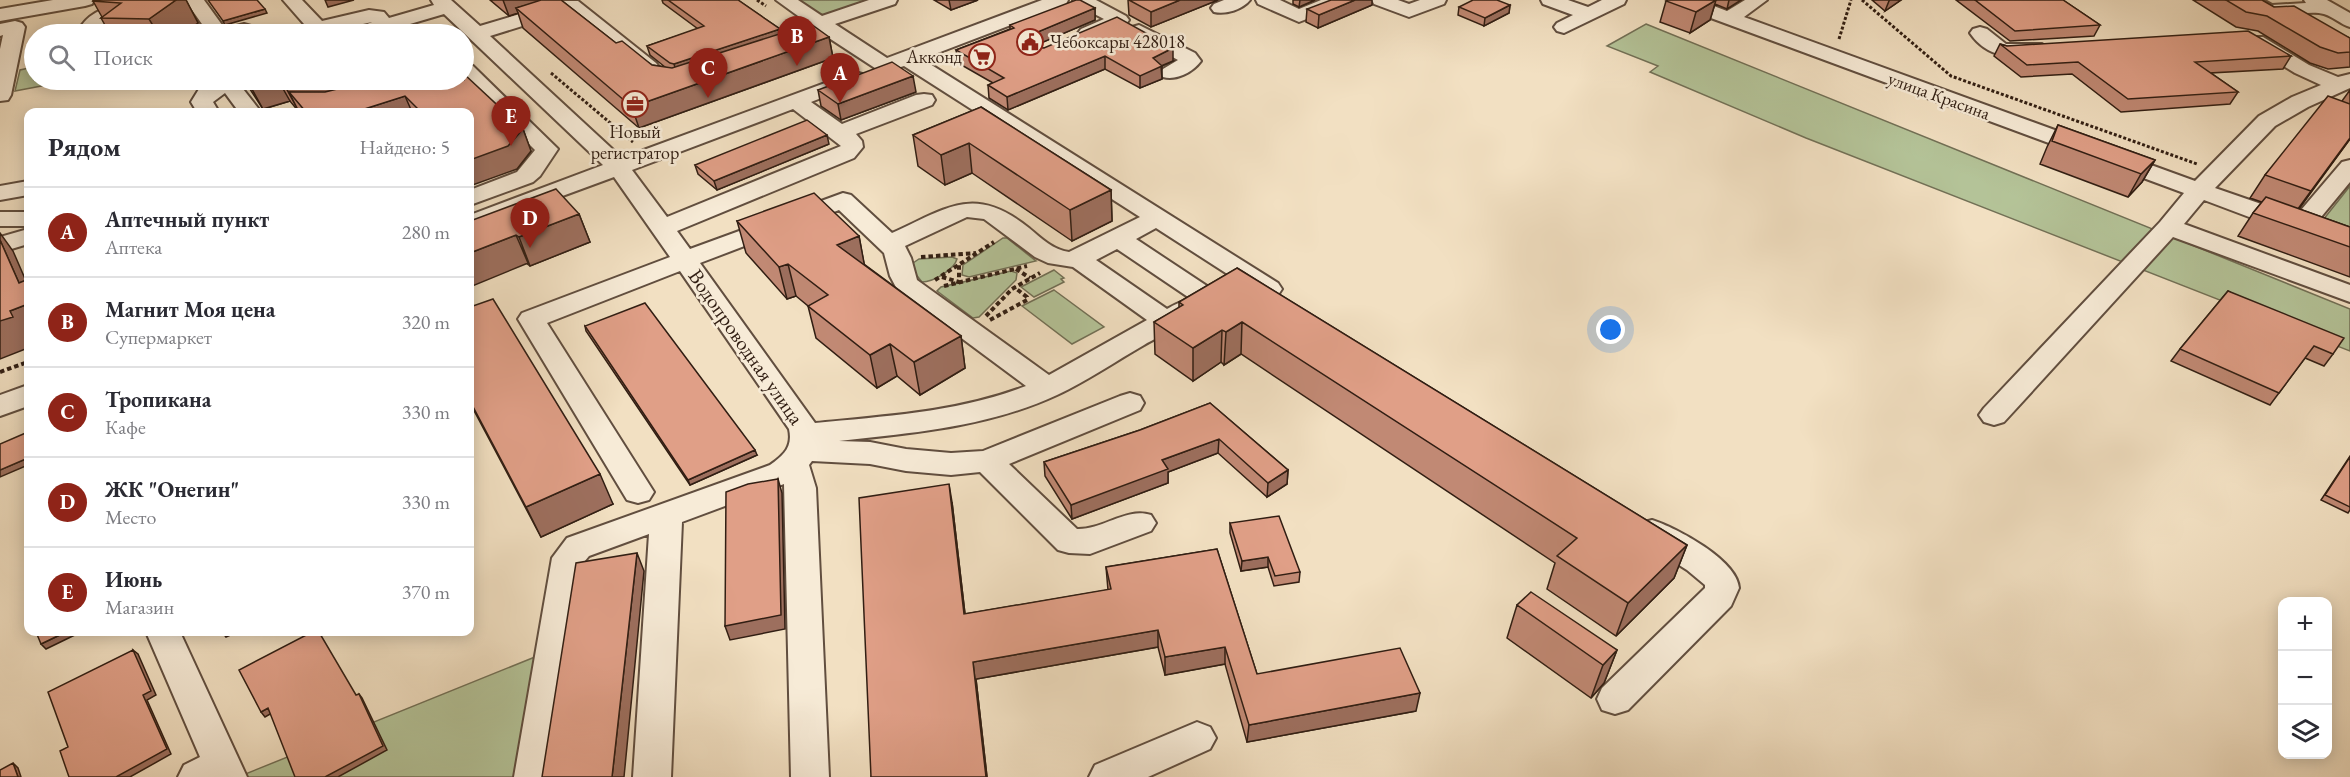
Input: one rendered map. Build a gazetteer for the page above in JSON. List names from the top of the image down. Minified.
{"streets":{"street":["улица Красина","Водопроводная улица"]},"places":{"public building":["Чебоксары 428018"],"supermarket":["Акконд"],"office":["Новый регистратор"]},"page":{"pins":["B","C","A","E","D"],"search":"Поиск","heading":["Рядом","Найдено: 5"],"list":[{"mark":"A","name":"Аптечный пункт","note":"Аптека","value":"280 m"},{"mark":"B","name":"Магнит Моя цена","note":"Супермаркет","value":"320 m"},{"mark":"C","name":"Тропикана","note":"Кафе","value":"330 m"},{"mark":"D","name":"ЖК \"Онегин\"","note":"Место","value":"330 m"},{"mark":"E","name":"Июнь","note":"Магазин","value":"370 m"}],"map_buttons":["+","−"]}}
